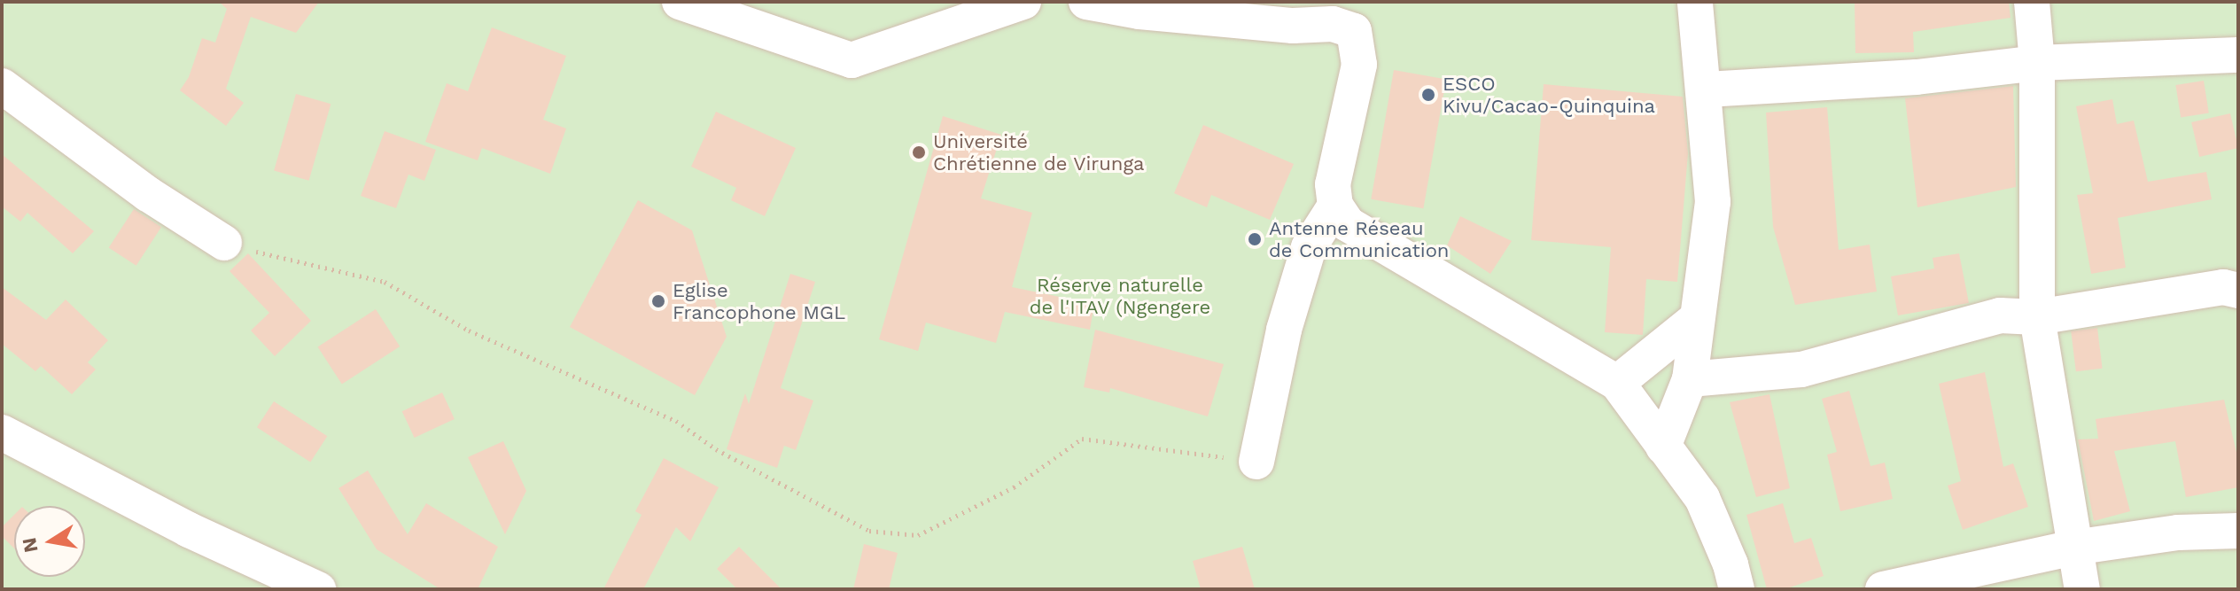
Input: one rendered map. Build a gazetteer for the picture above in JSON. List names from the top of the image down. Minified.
{"parks":["Réserve naturelle de l'ITAV (Ngengere"],"places":["ESCO Kivu/Cacao-Quinquina","Université Chrétienne de Virunga","Antenne Réseau de Communication","Eglise Francophone MGL"],"north":"left"}
